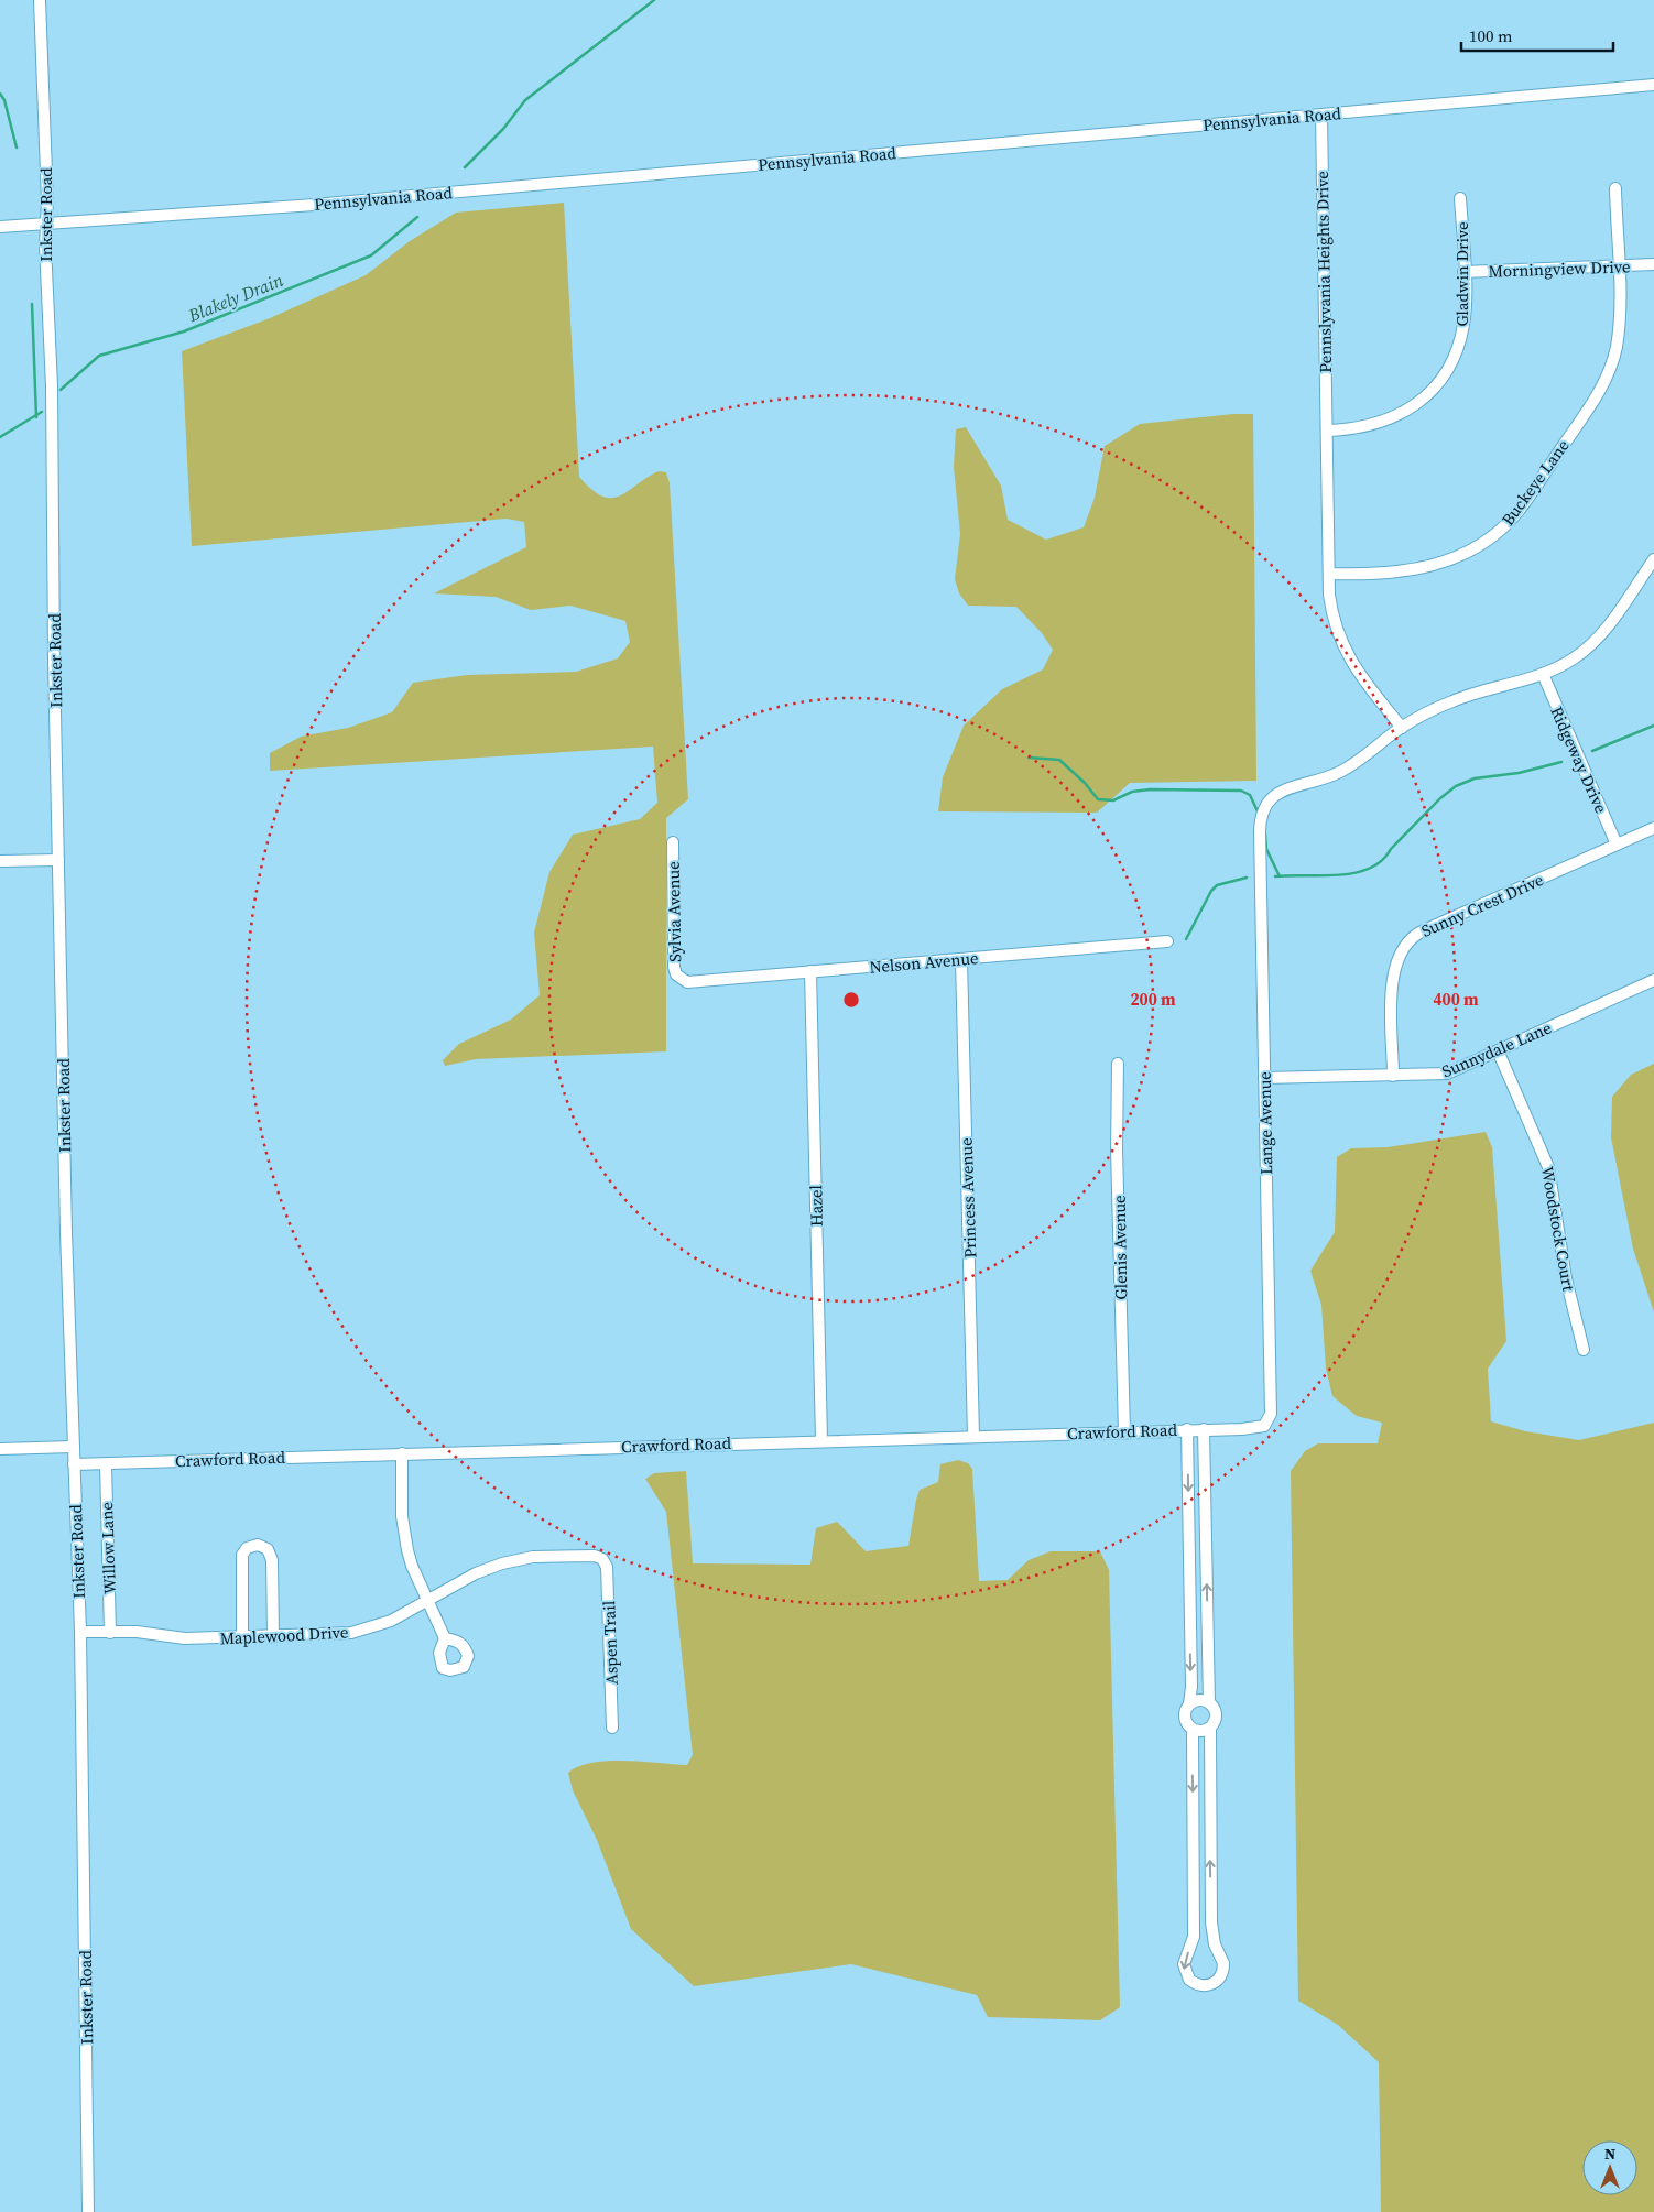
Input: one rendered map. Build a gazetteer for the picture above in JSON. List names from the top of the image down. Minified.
{"streets":{"street":["Pennsylvania Road","Inkster Road","Morningview Drive","Pennslyvania Heights Drive","Gladwin Drive","Buckeye Lane","Ridgeway Drive","Sunny Crest Drive","Sylvia Avenue","Nelson Avenue","Sunnydale Lane","Lange Avenue","Princess Avenue","Hazel","Woodstock Court","Glenis Avenue","Crawford Road","Willow Lane","Maplewood Drive","Aspen Trail"]},"crossings":[["Pennsylvania Road","Inkster Road"],["Pennsylvania Road","Pennslyvania Heights Drive"],["Inkster Road","Crawford Road"],["Inkster Road","Maplewood Drive"],["Morningview Drive","Gladwin Drive"],["Morningview Drive","Buckeye Lane"],["Pennslyvania Heights Drive","Gladwin Drive"],["Pennslyvania Heights Drive","Buckeye Lane"],["Pennslyvania Heights Drive","Lange Avenue"],["Ridgeway Drive","Sunny Crest Drive"],["Ridgeway Drive","Lange Avenue"],["Sunny Crest Drive","Sunnydale Lane"],["Sylvia Avenue","Nelson Avenue"],["Nelson Avenue","Princess Avenue"],["Nelson Avenue","Hazel"],["Sunnydale Lane","Lange Avenue"],["Sunnydale Lane","Woodstock Court"],["Lange Avenue","Crawford Road"],["Princess Avenue","Crawford Road"],["Hazel","Crawford Road"],["Glenis Avenue","Crawford Road"],["Crawford Road","Willow Lane"],["Willow Lane","Maplewood Drive"],["Maplewood Drive","Aspen Trail"]],"water":["Blakely Drain"],"scale_bar":"100 m","north":"top","rings":["200 m","400 m"]}
